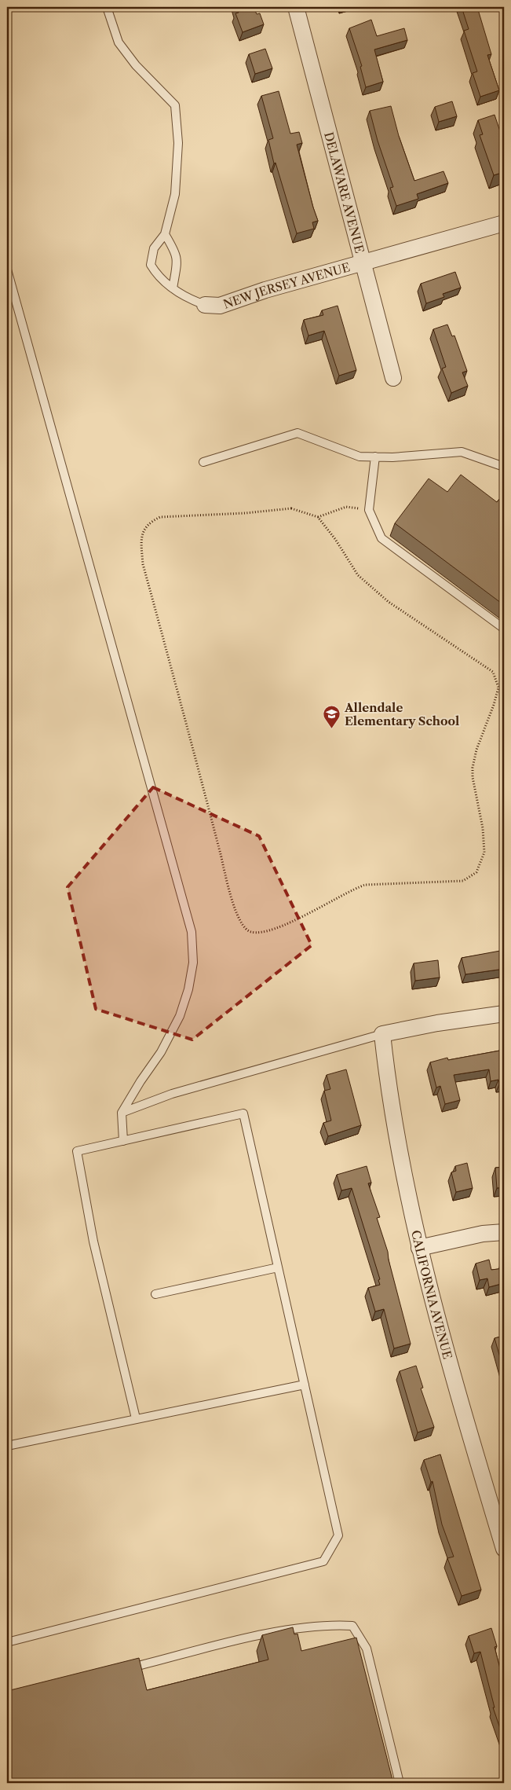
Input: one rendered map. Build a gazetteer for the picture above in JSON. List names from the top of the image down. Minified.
{"streets":{"street":["DELAWARE AVENUE","NEW JERSEY AVENUE","CALIFORNIA AVENUE"]},"crossings":[["DELAWARE AVENUE","NEW JERSEY AVENUE"]],"places":{"school or university":["Allendale Elementary School"]}}
